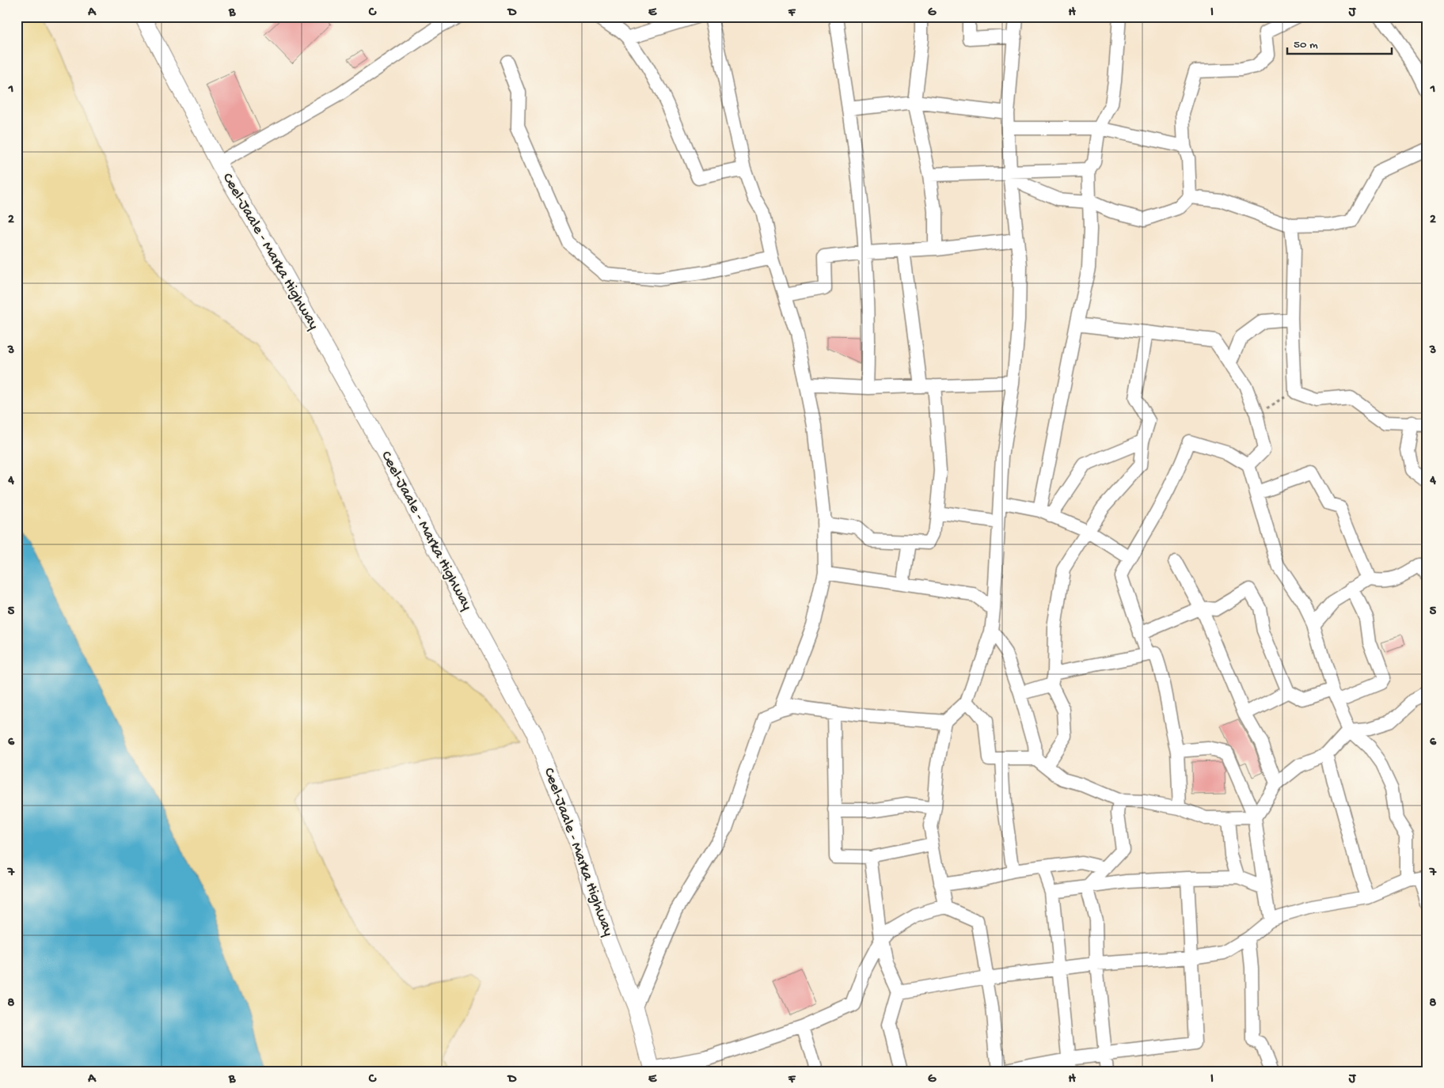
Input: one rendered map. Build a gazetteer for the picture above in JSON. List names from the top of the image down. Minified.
{"streets":{"street":["Ceel-Jaale - Marka Highway"]},"scale_bar":"50 m","grid":{"columns":["A","B","C","D","E","F","G","H","I","J"],"rows":["1","2","3","4","5","6","7","8"]}}
